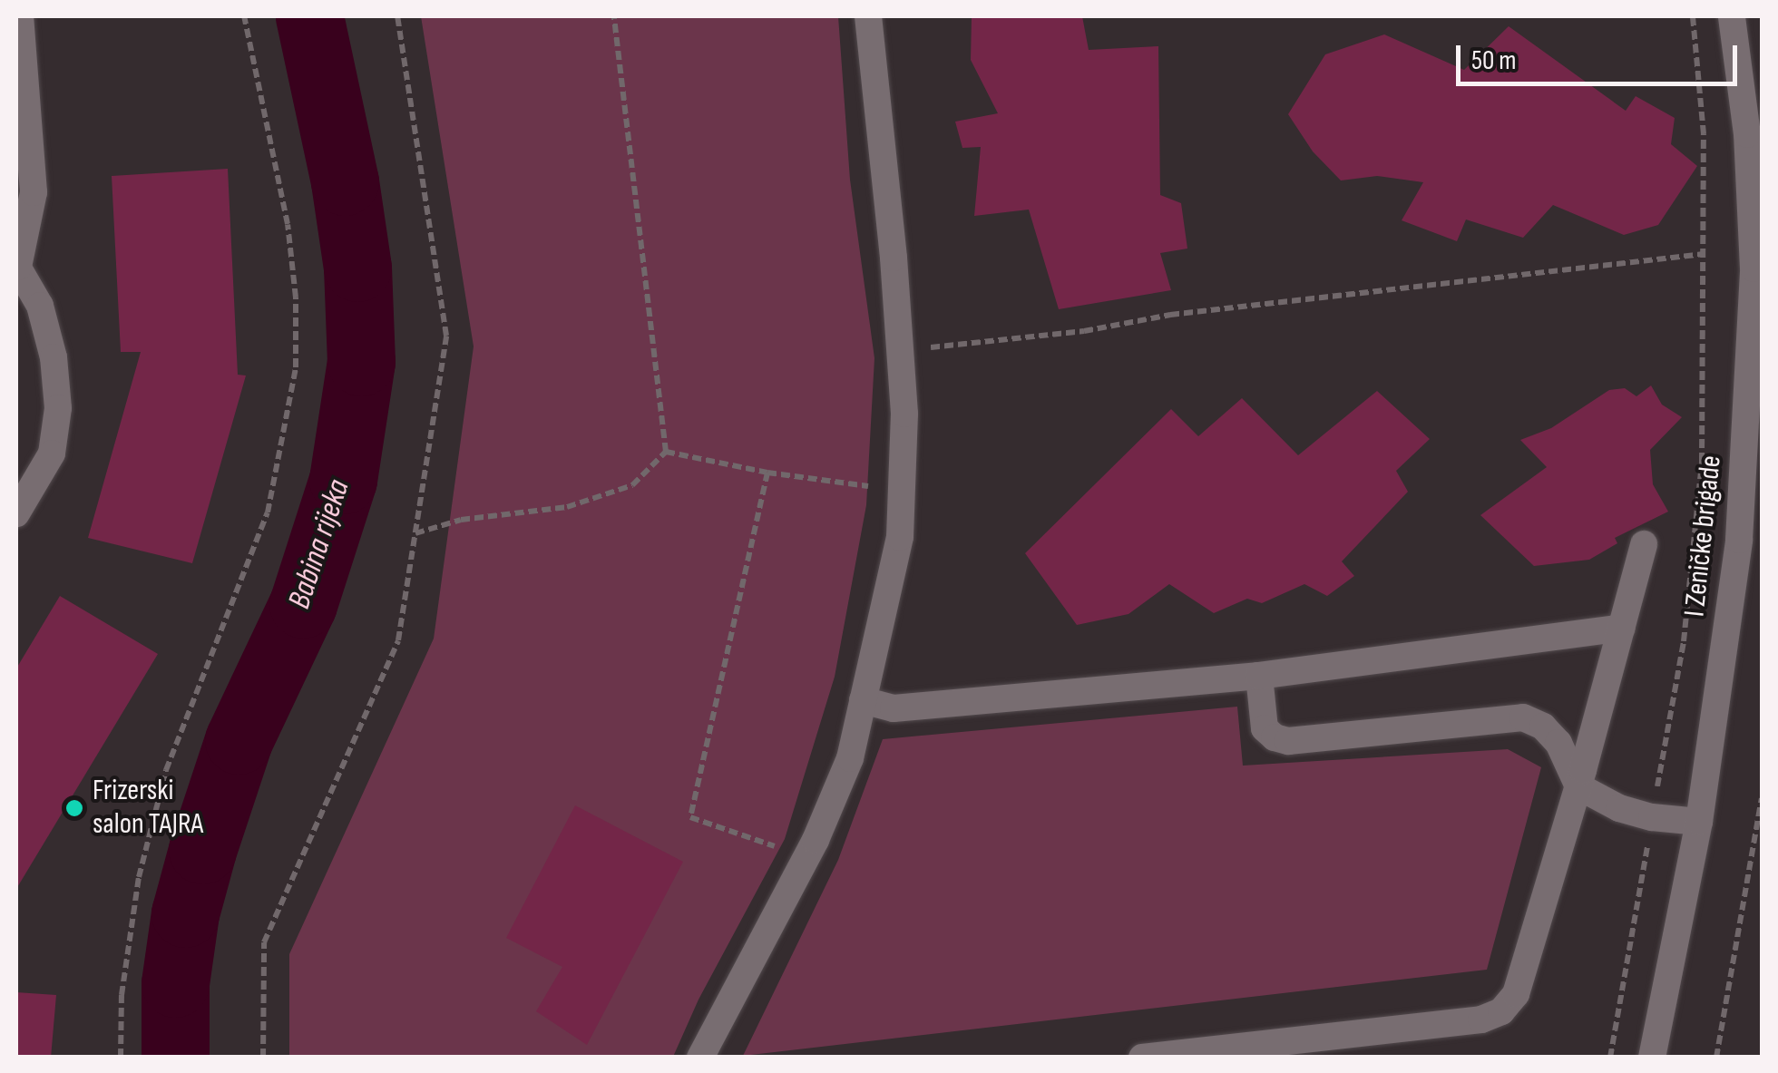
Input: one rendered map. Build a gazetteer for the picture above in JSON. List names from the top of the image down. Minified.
{"streets":{"street":["I Zeničke brigade"]},"water":["Babina rijeka"],"places":["Frizerski salon TAJRA"],"scale_bar":"50 m"}
